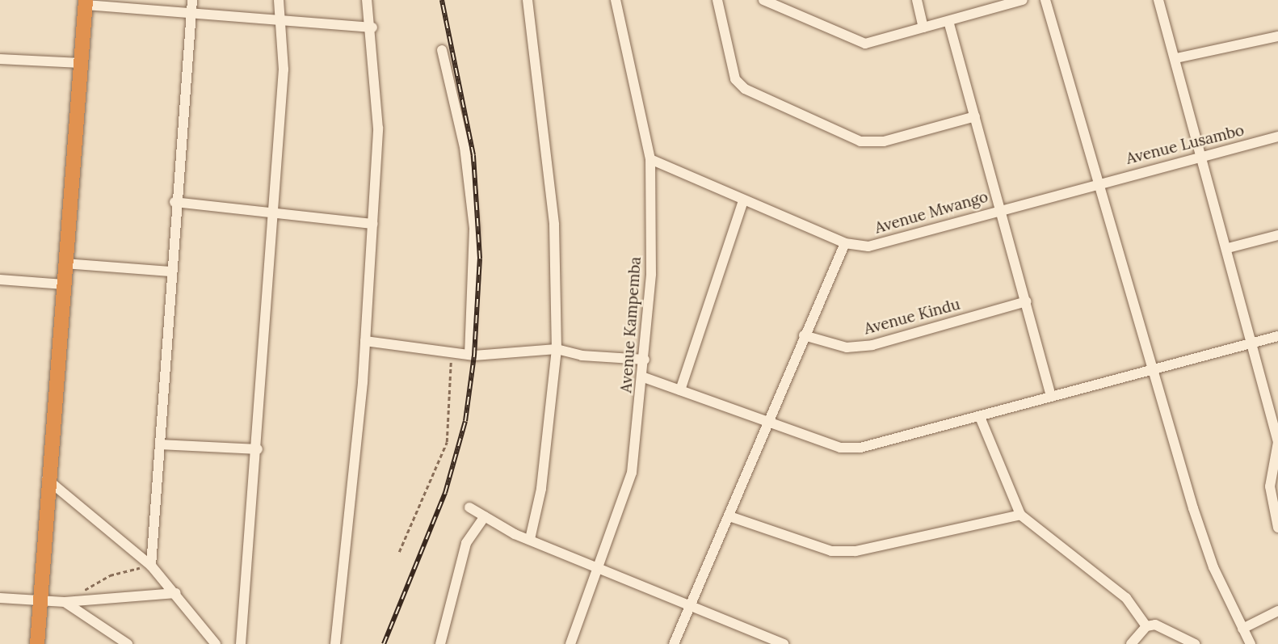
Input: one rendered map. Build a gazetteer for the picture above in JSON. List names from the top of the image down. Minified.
{"streets":{"street":["Avenue Lusambo","Avenue Mwango","Avenue Kindu","Avenue Kampemba"]},"crossings":[["Avenue Lusambo","Avenue Mwango"],["Avenue Mwango","Avenue Kampemba"]]}
